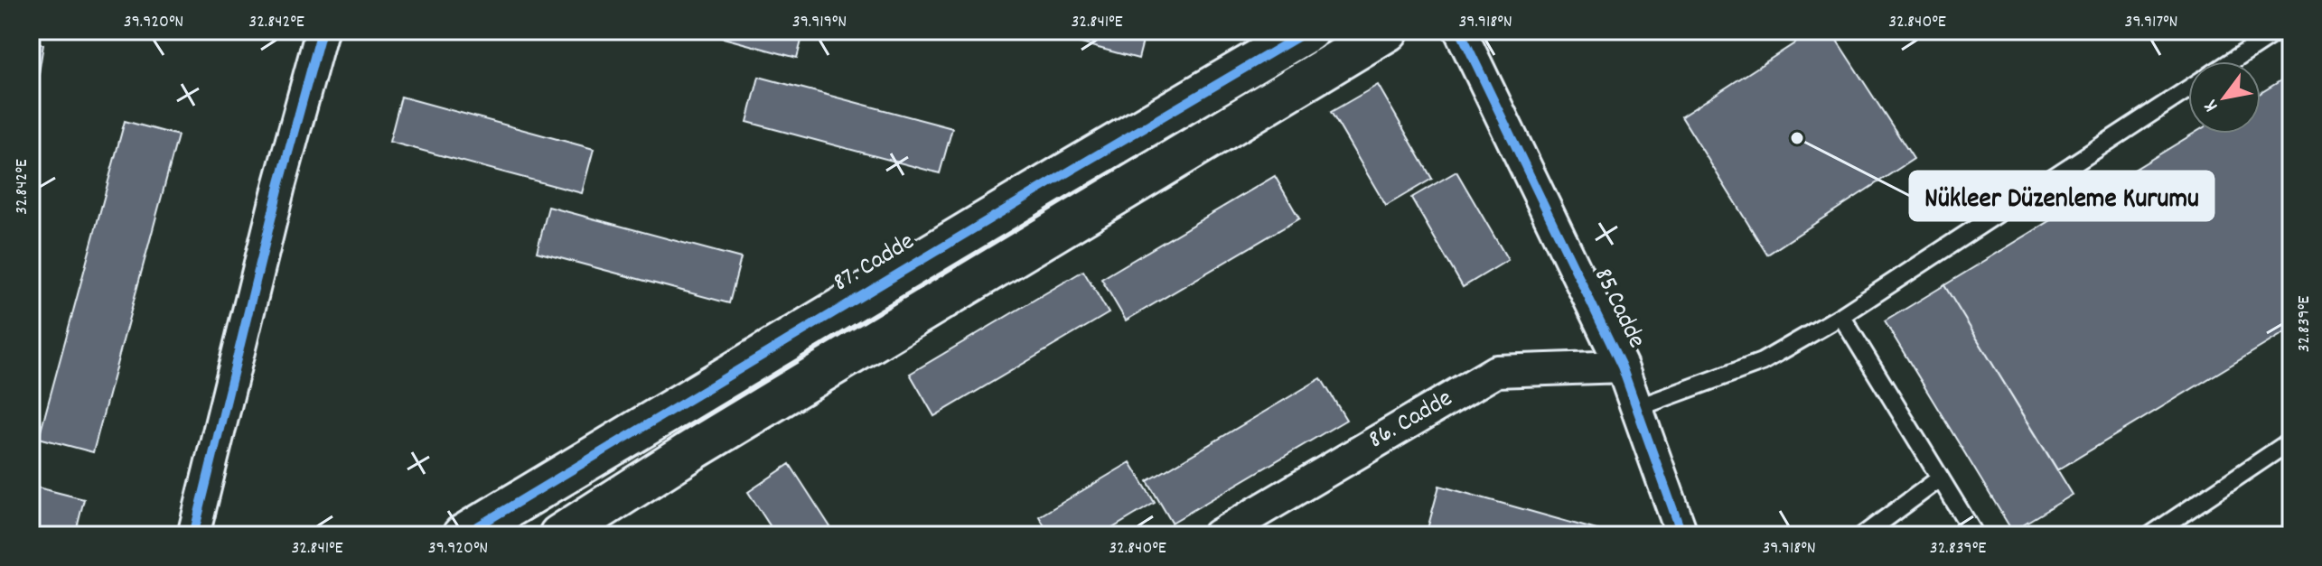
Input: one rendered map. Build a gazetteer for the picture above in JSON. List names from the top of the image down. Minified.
{"streets":{"street":["87. Cadde","85.Cadde","86. Cadde"]},"crossings":[["85.Cadde","86. Cadde"]],"places":["Nükleer Düzenleme Kurumu"],"north":"bottom left","coordinates":["39.920°N","32.842°E","39.919°N","32.841°E","39.918°N","32.840°E","39.917°N","32.839°E"]}
